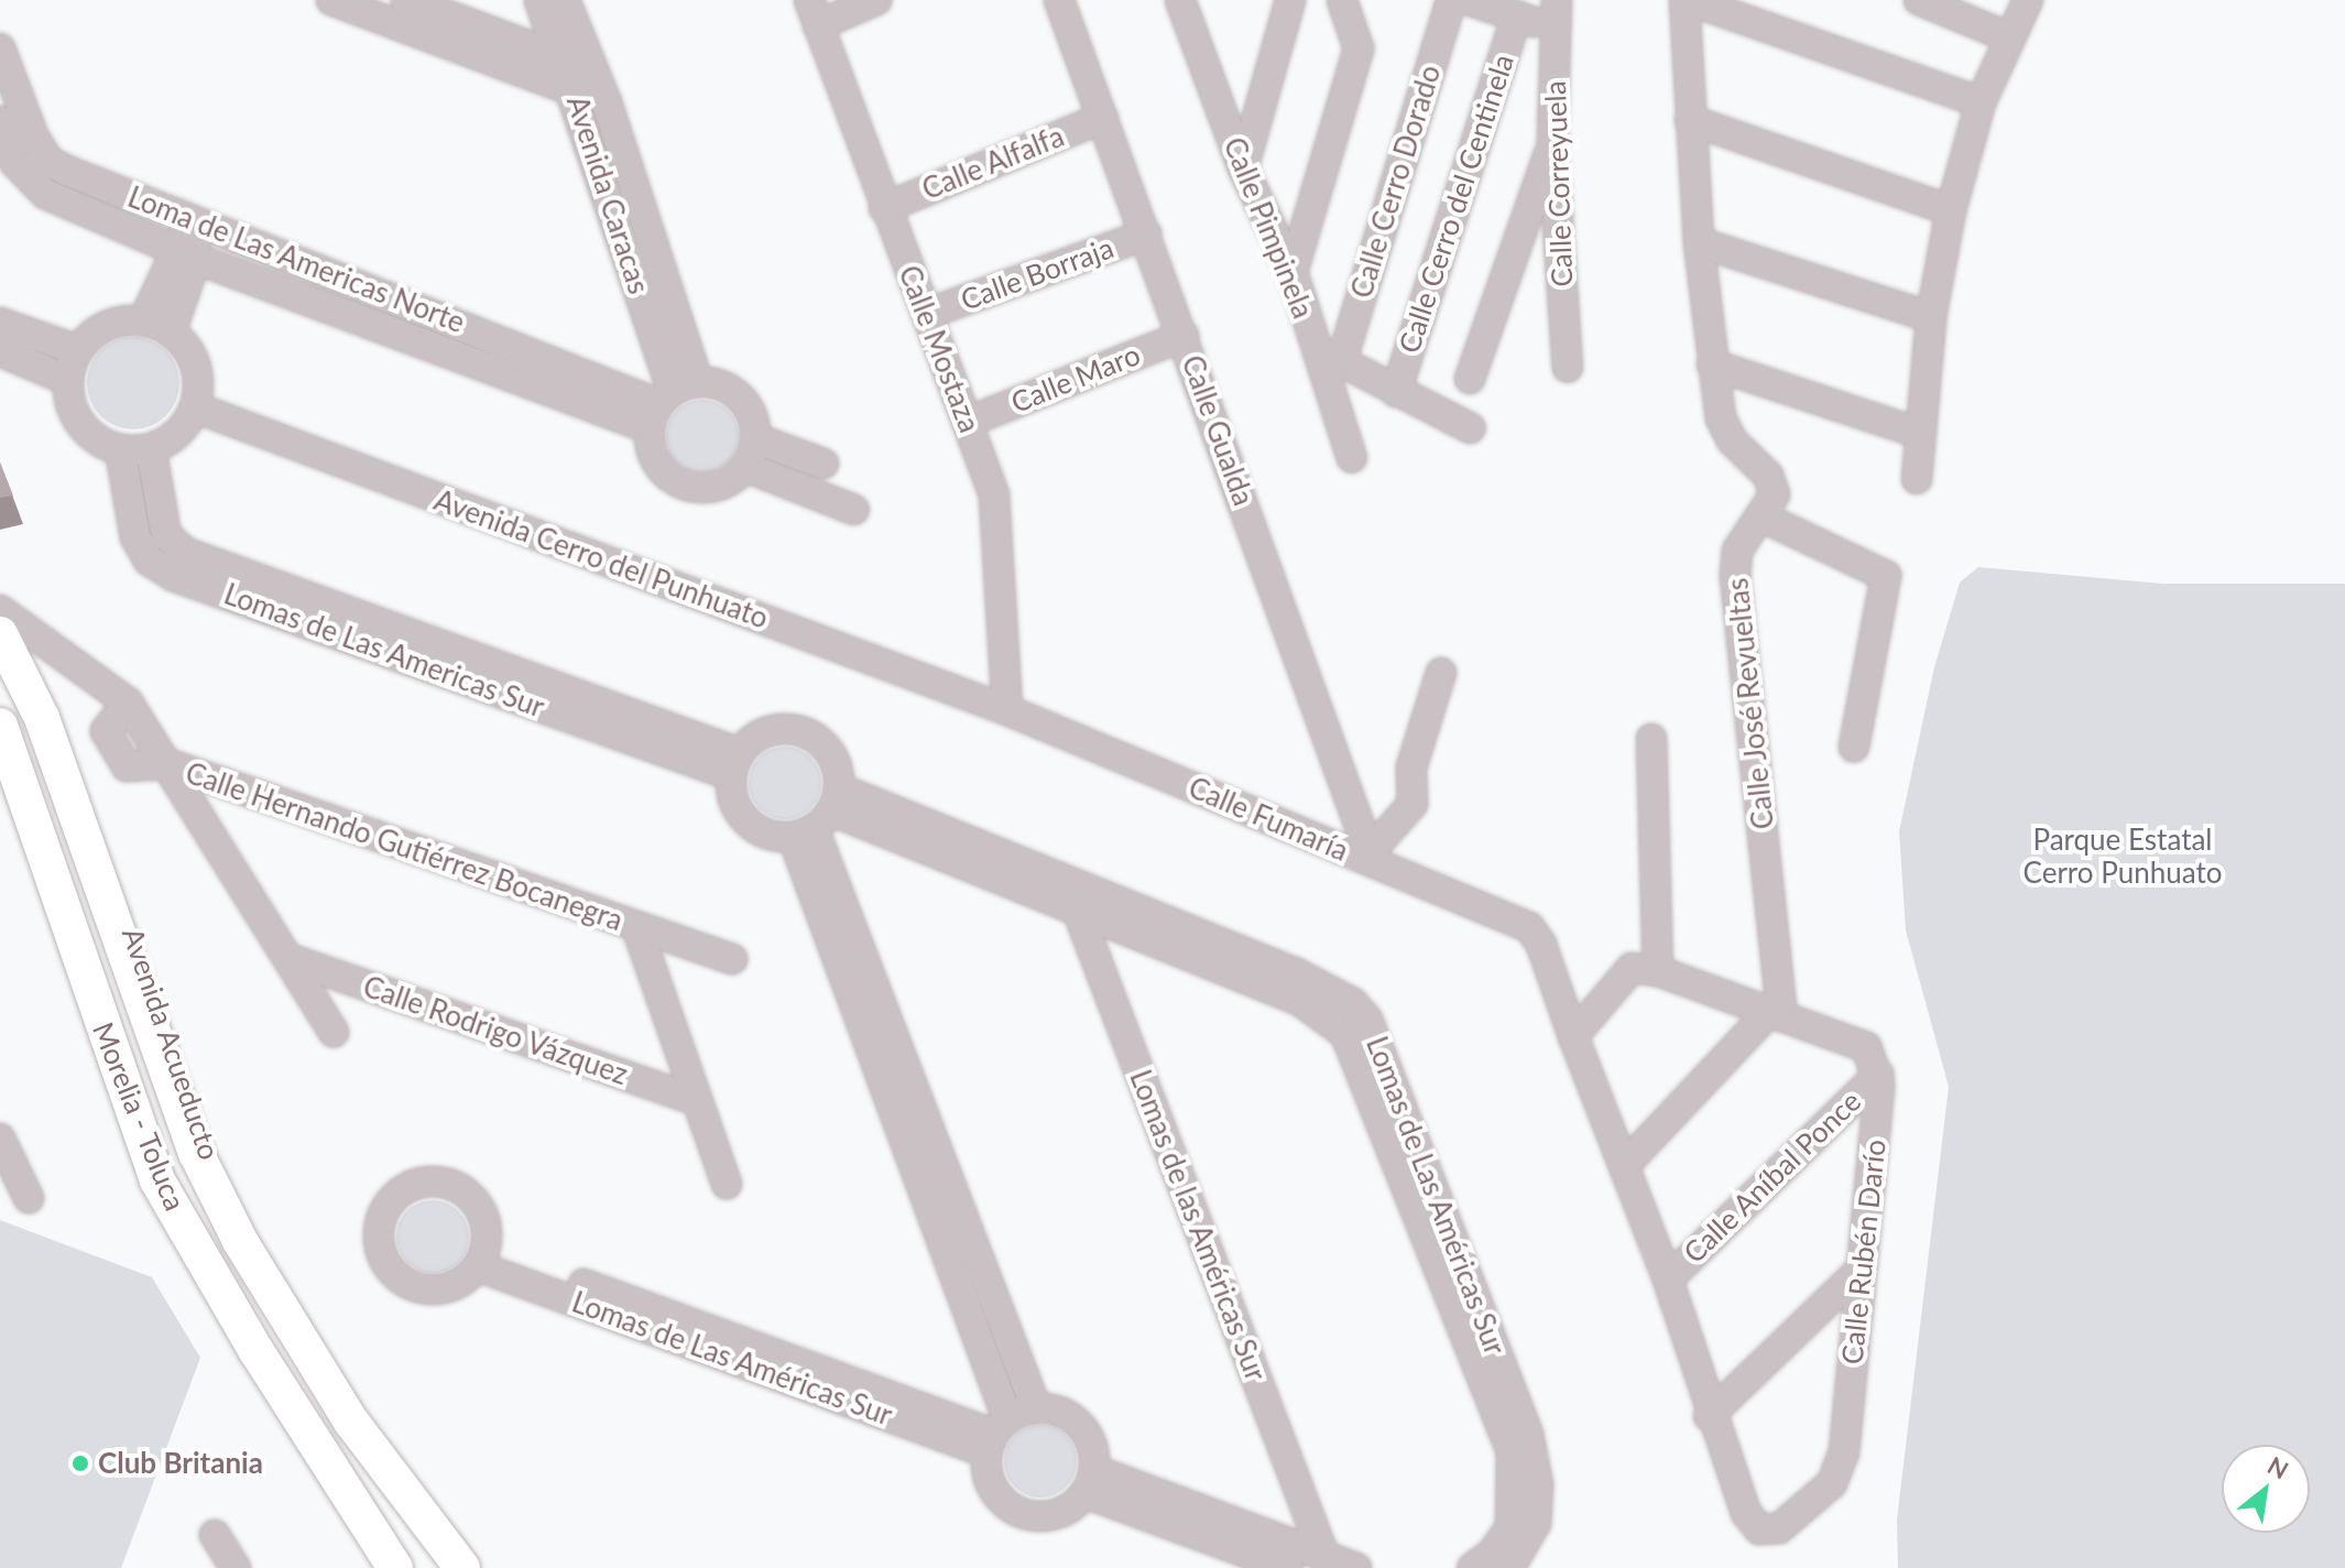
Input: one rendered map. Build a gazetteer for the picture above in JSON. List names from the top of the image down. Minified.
{"streets":{"main road":["Morelia - Toluca"],"street":["Calle Alfalfa","Calle Cerro Dorado","Calle Correyuela","Avenida Caracas","Calle Cerro del Centinela","Calle Pimpinela","Loma de Las Americas Norte","Calle Borraja","Calle Mostaza","Calle Maro","Calle Gualda","Avenida Cerro del Punhuato","Lomas de Las Americas Sur","Calle José Revueltas","Calle Fumaría","Calle Hernando Gutiérrez Bocanegra","Calle Rodrigo Vázquez","Avenida Acueducto","Calle Aníbal Ponce","Lomas de Las Américas Sur","Lomas de las Américas Sur","Calle Rubén Darío"]},"crossings":[["Calle Alfalfa","Calle Mostaza"],["Calle Alfalfa","Calle Gualda"],["Avenida Caracas","Loma de Las Americas Norte"],["Calle Borraja","Calle Mostaza"],["Calle Borraja","Calle Gualda"],["Calle Mostaza","Calle Maro"],["Calle Mostaza","Avenida Cerro del Punhuato"],["Calle Mostaza","Calle Fumaría"],["Calle Maro","Calle Gualda"],["Calle Gualda","Calle Fumaría"],["Avenida Cerro del Punhuato","Lomas de Las Americas Sur"],["Avenida Cerro del Punhuato","Calle Fumaría"],["Lomas de Las Americas Sur","Lomas de Las Américas Sur"],["Avenida Acueducto","Morelia - Toluca"],["Calle Aníbal Ponce","Calle Rubén Darío"],["Lomas de Las Américas Sur","Lomas de las Américas Sur"]],"parks":["Parque Estatal Cerro Punhuato"],"places":["Club Britania"],"north":"top right"}
